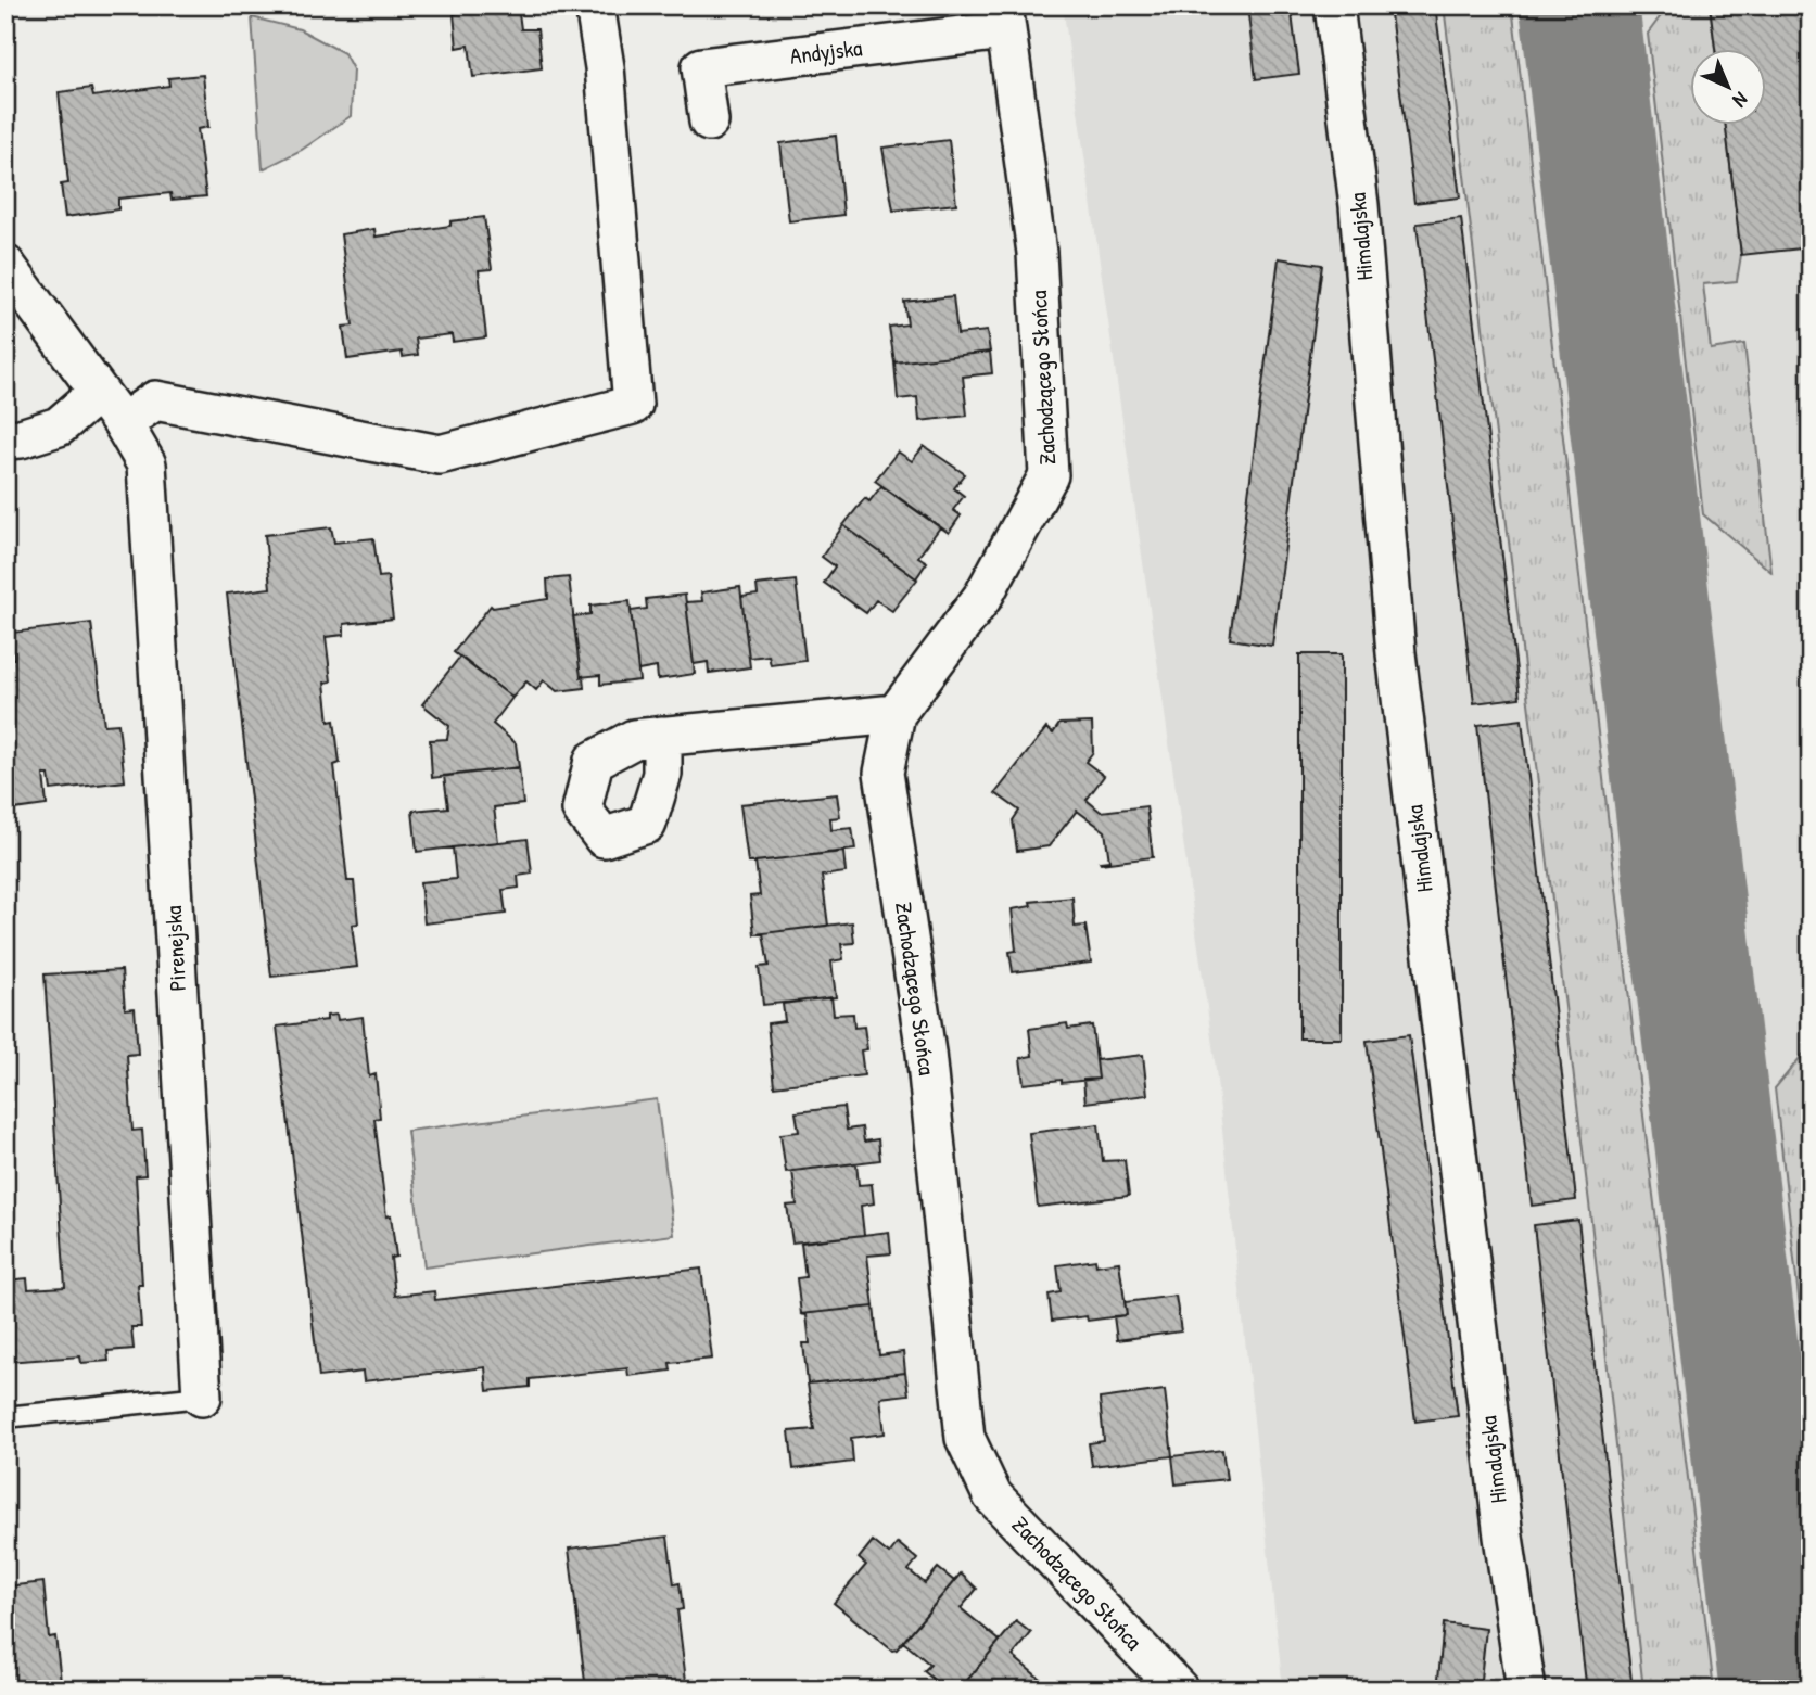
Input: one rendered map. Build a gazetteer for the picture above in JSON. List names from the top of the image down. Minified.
{"streets":{"street":["Andyjska","Himalajska","Zachodzącego Słońca","Pirenejska"]},"crossings":[["Andyjska","Zachodzącego Słońca"]],"north":"bottom right"}
